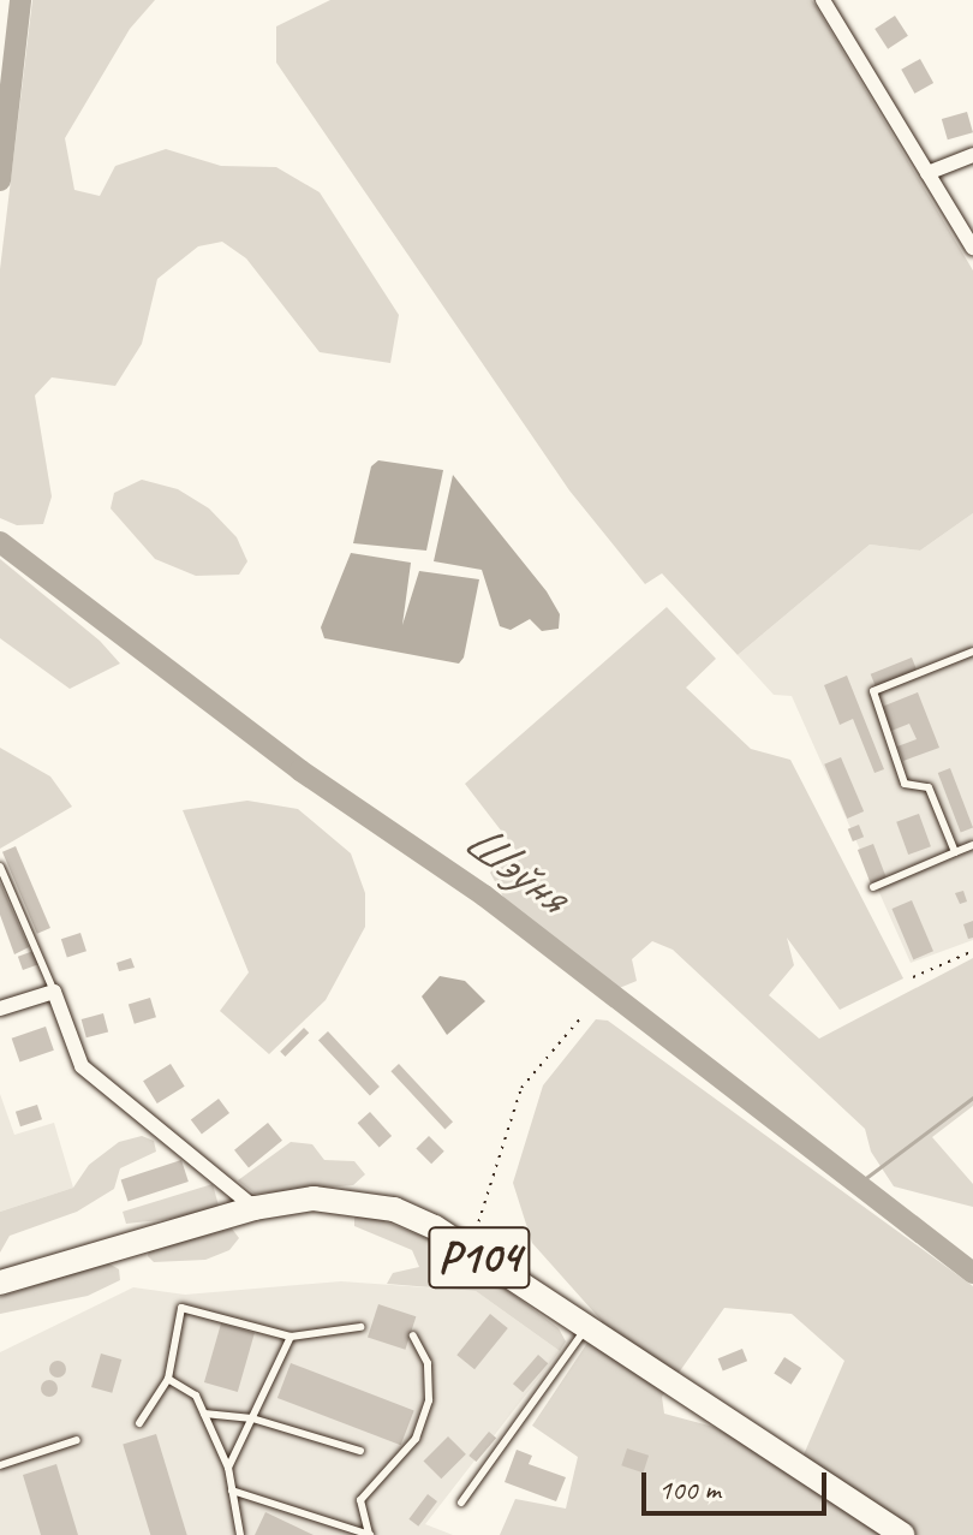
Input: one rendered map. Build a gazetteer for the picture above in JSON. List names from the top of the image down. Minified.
{"streets":{"main road":["Р104"]},"water":["Шэўня"],"scale_bar":"100 m"}
